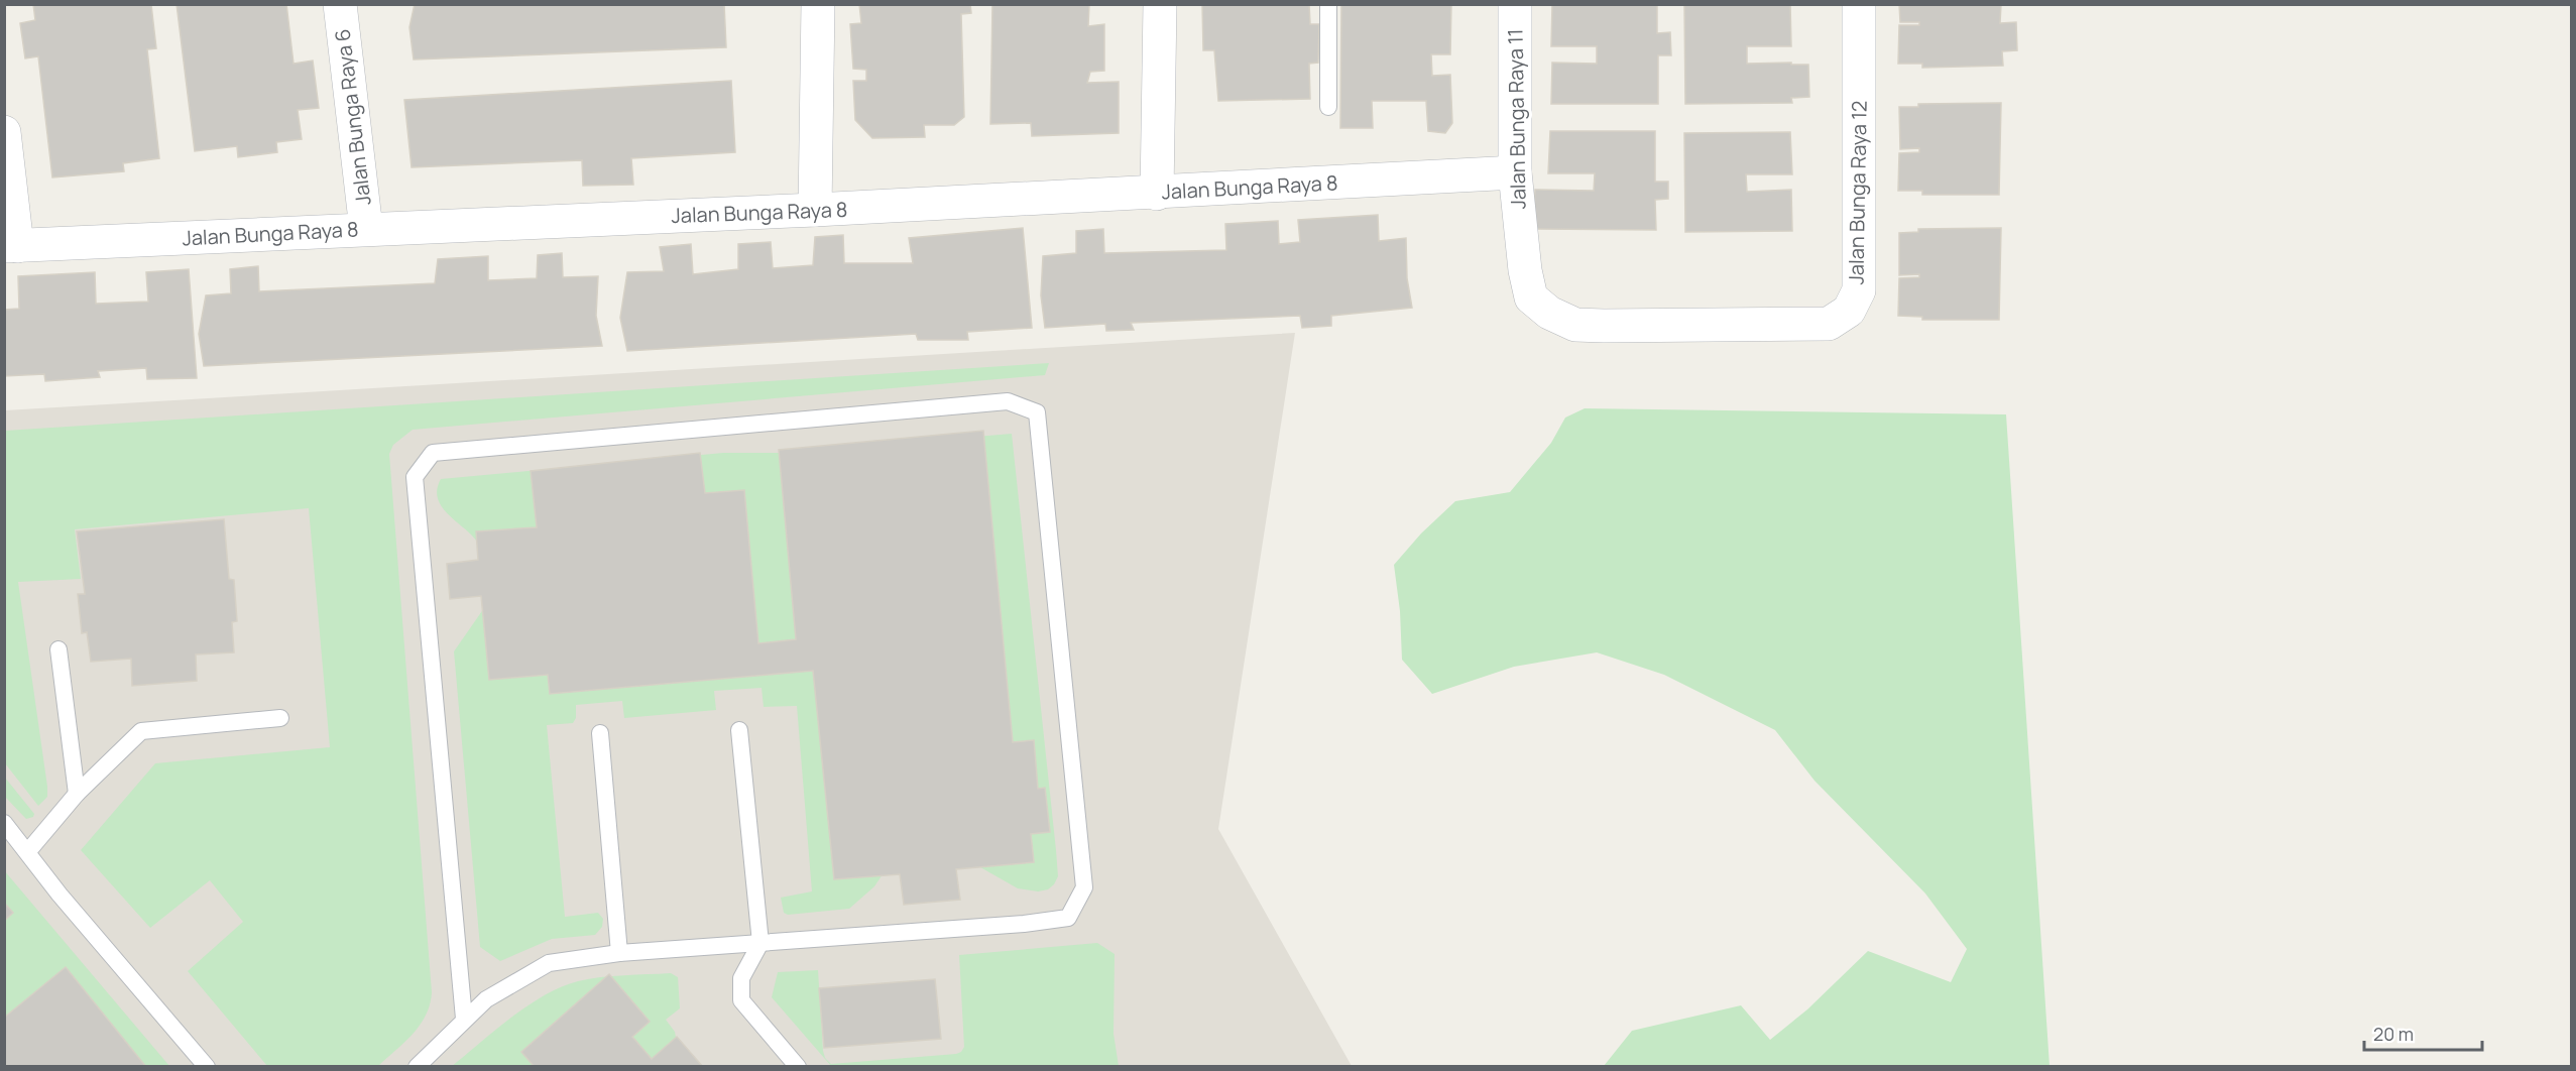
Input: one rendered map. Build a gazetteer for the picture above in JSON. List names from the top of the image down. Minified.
{"streets":{"street":["Jalan Bunga Raya 6","Jalan Bunga Raya 11","Jalan Bunga Raya 8","Jalan Bunga Raya 12"]},"crossings":[["Jalan Bunga Raya 6","Jalan Bunga Raya 8"],["Jalan Bunga Raya 11","Jalan Bunga Raya 8"],["Jalan Bunga Raya 11","Jalan Bunga Raya 12"]],"scale_bar":"20 m"}
